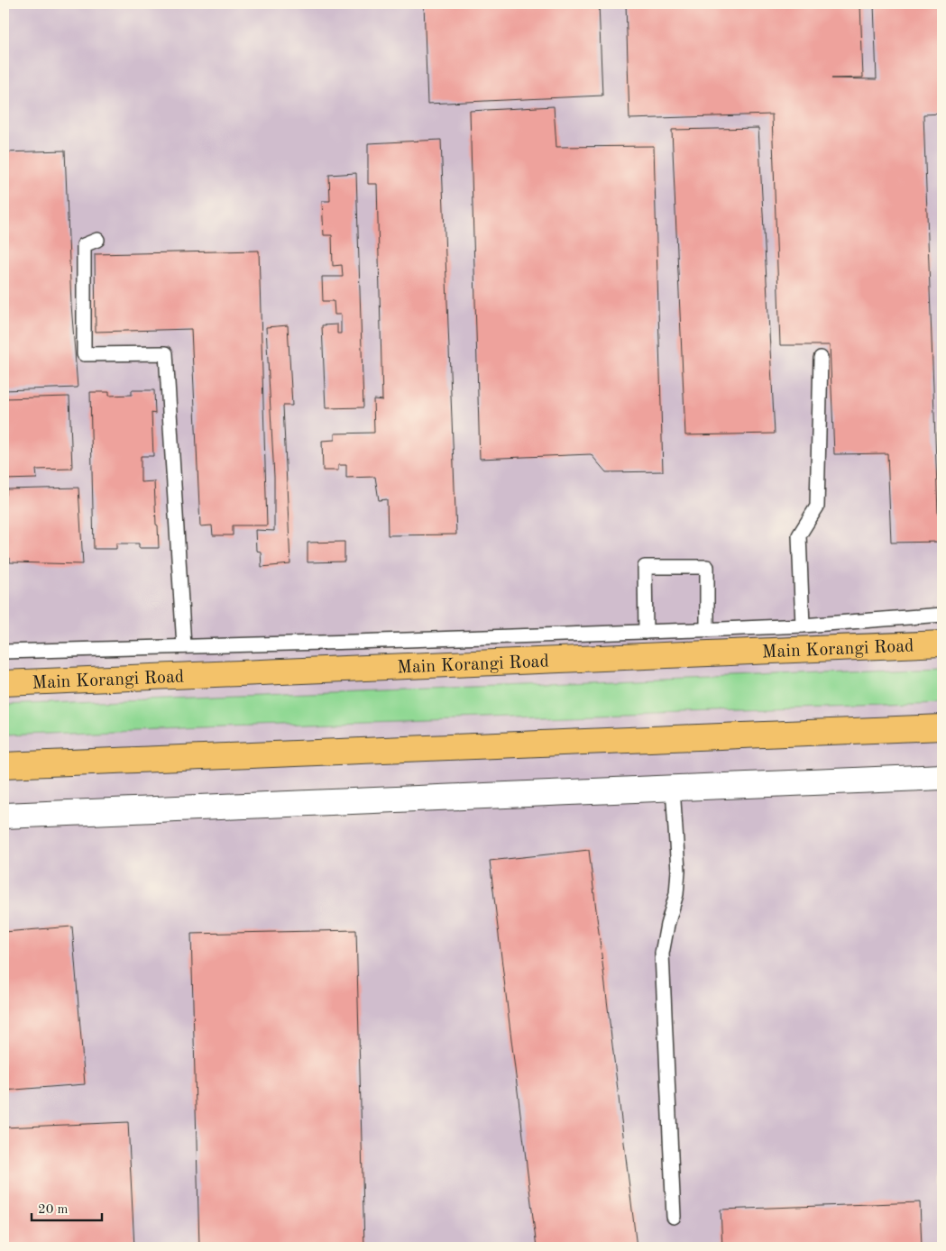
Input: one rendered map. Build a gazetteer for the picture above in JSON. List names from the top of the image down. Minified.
{"streets":{"main road":["Main Korangi Road"]},"scale_bar":"20 m"}
